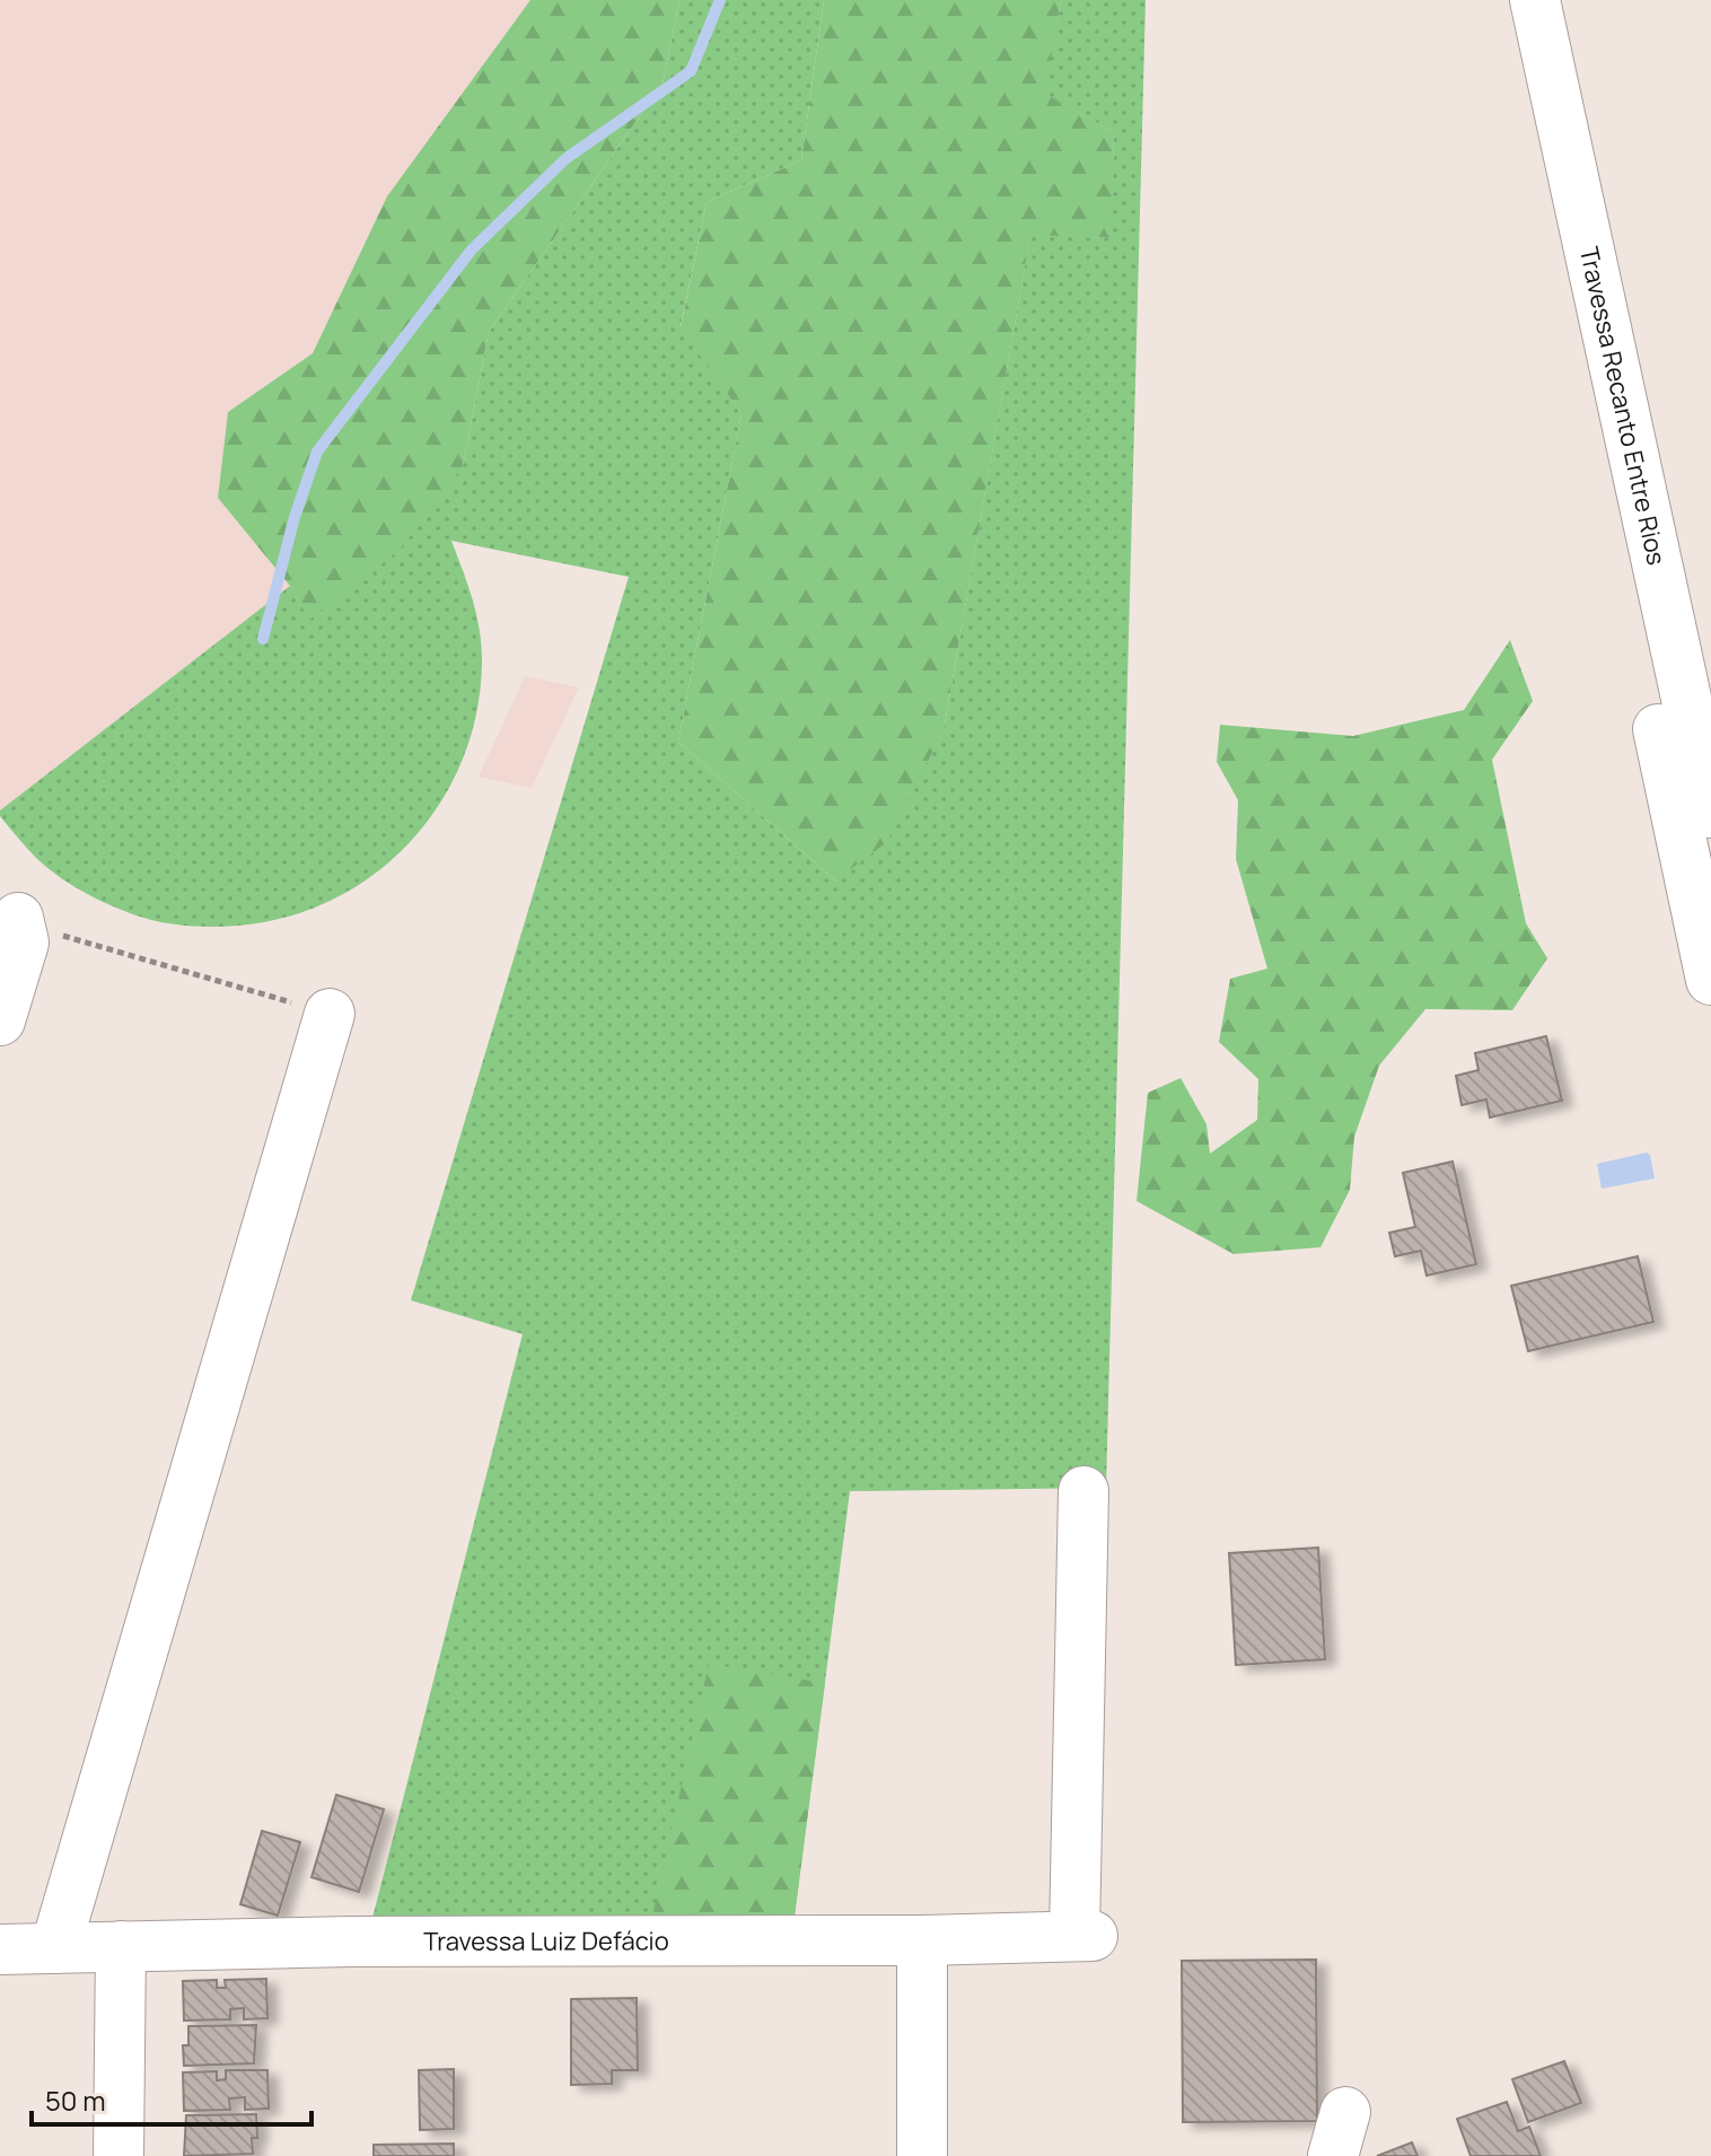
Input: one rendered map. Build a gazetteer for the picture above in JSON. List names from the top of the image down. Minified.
{"streets":{"street":["Travessa Recanto Entre Rios","Travessa Luiz Defácio"]},"scale_bar":"50 m"}
